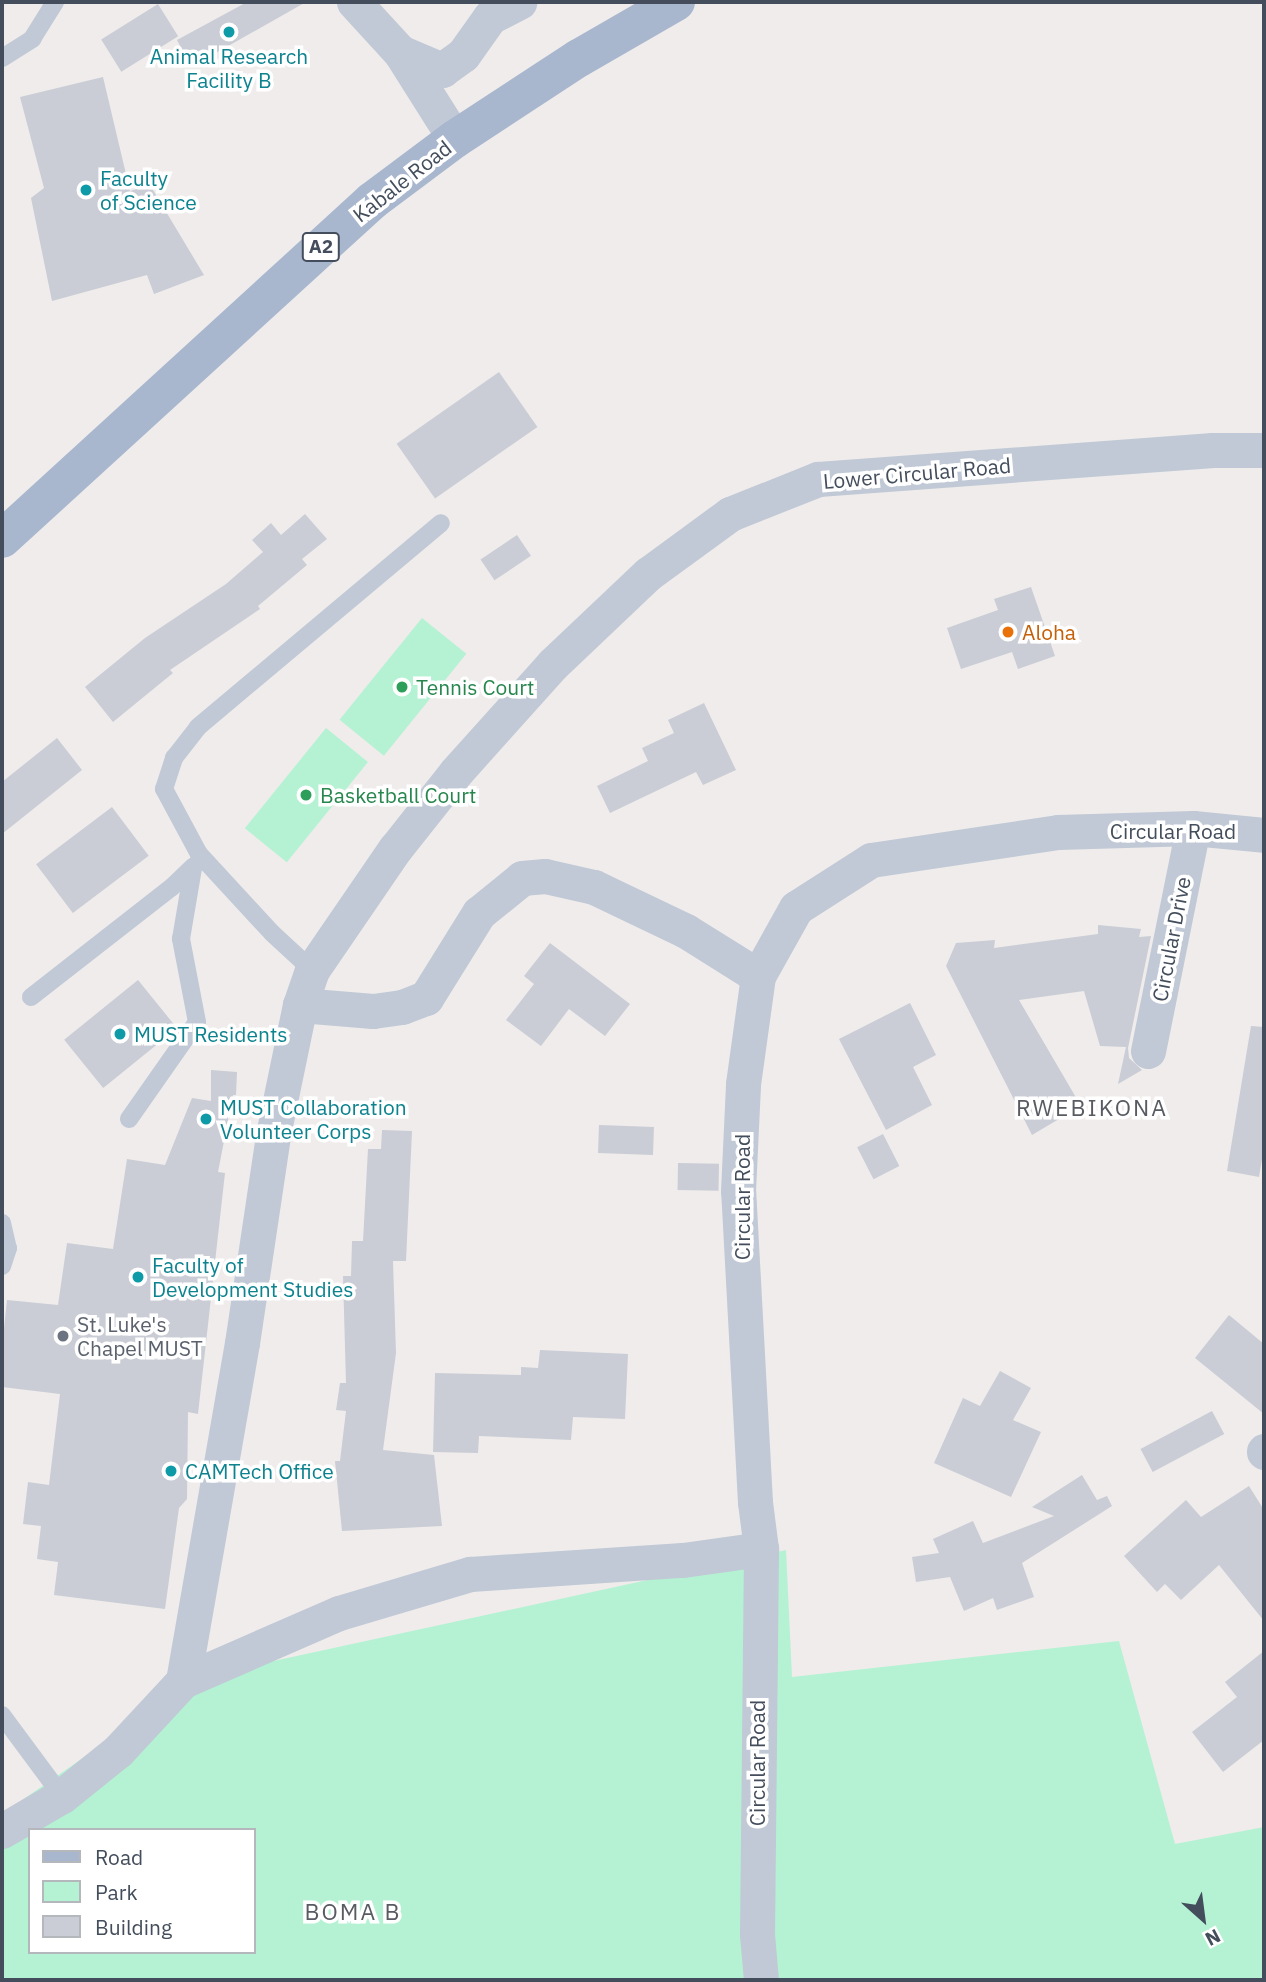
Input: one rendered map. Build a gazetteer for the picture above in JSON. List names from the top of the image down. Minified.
{"streets":{"main road":["Kabale Road","A2"],"street":["Lower Circular Road","Circular Road","Circular Drive"]},"crossings":[["Circular Road","Circular Drive"]],"districts":["RWEBIKONA","BOMA B"],"places":["Animal Research Facility B","Faculty of Science","Aloha","Tennis Court","Basketball Court","MUST Residents","MUST Collaboration Volunteer Corps","Faculty of Development Studies","St. Luke's Chapel MUST","CAMTech Office"],"legend":["Road","Park","Building"],"north":"bottom right"}
